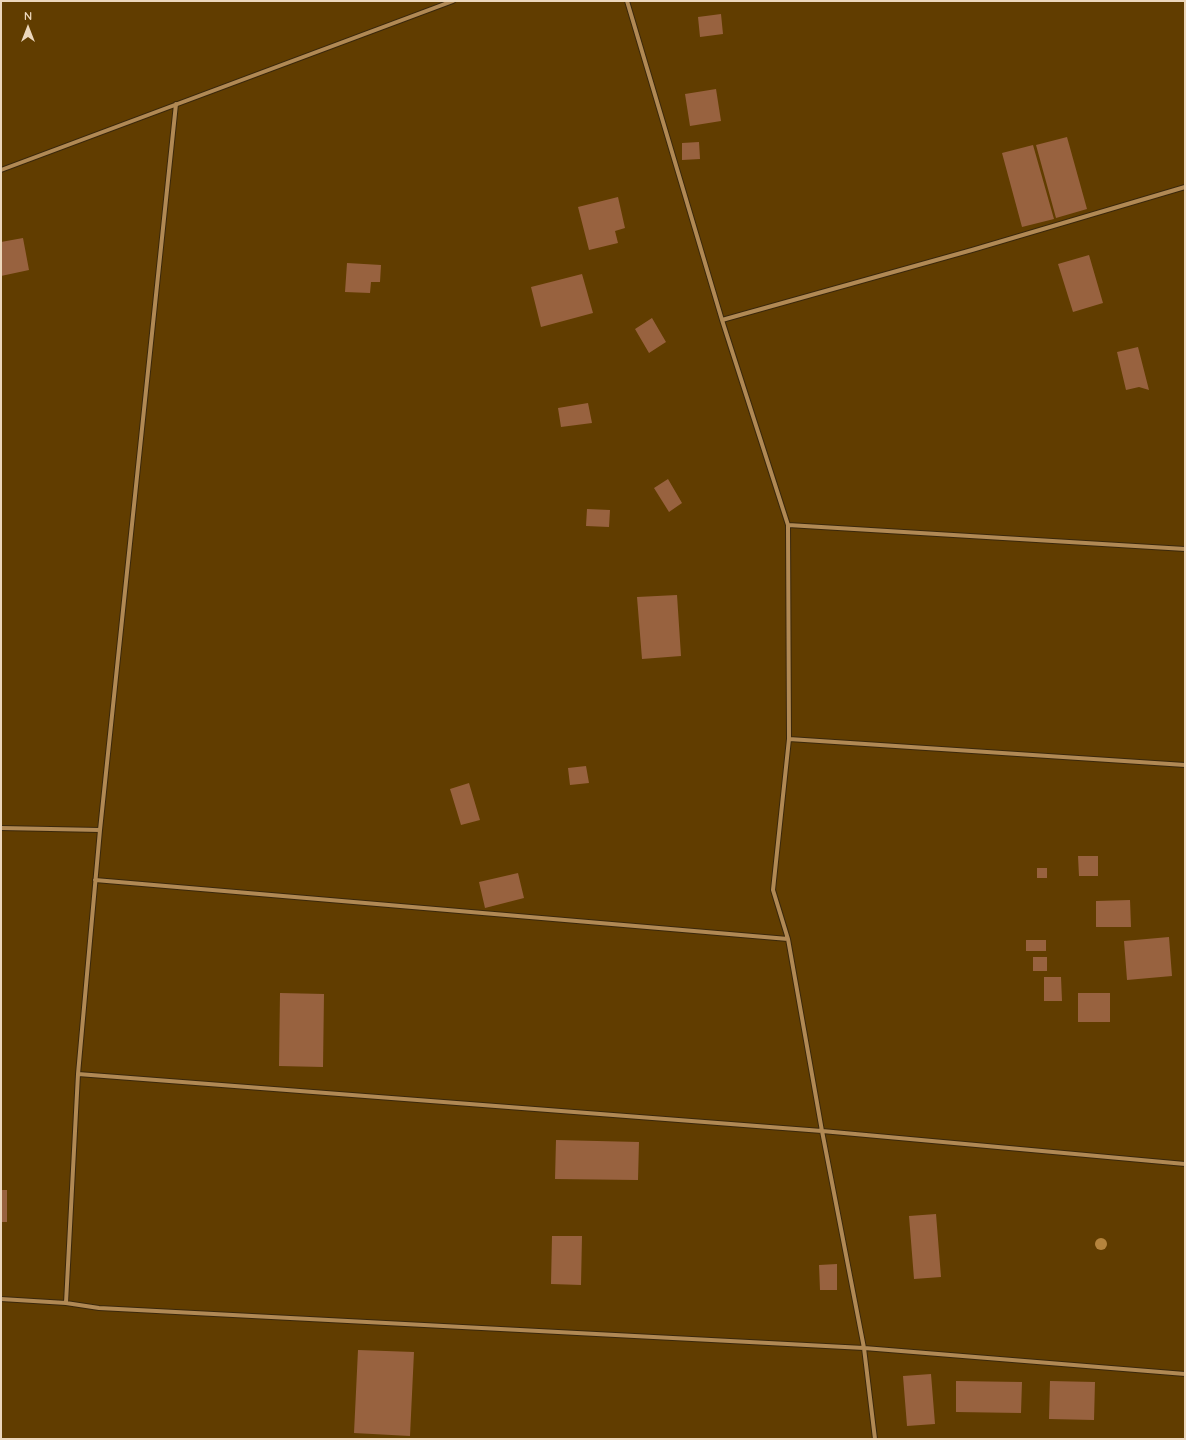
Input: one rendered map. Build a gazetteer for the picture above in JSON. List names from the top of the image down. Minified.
{"north":"top"}
